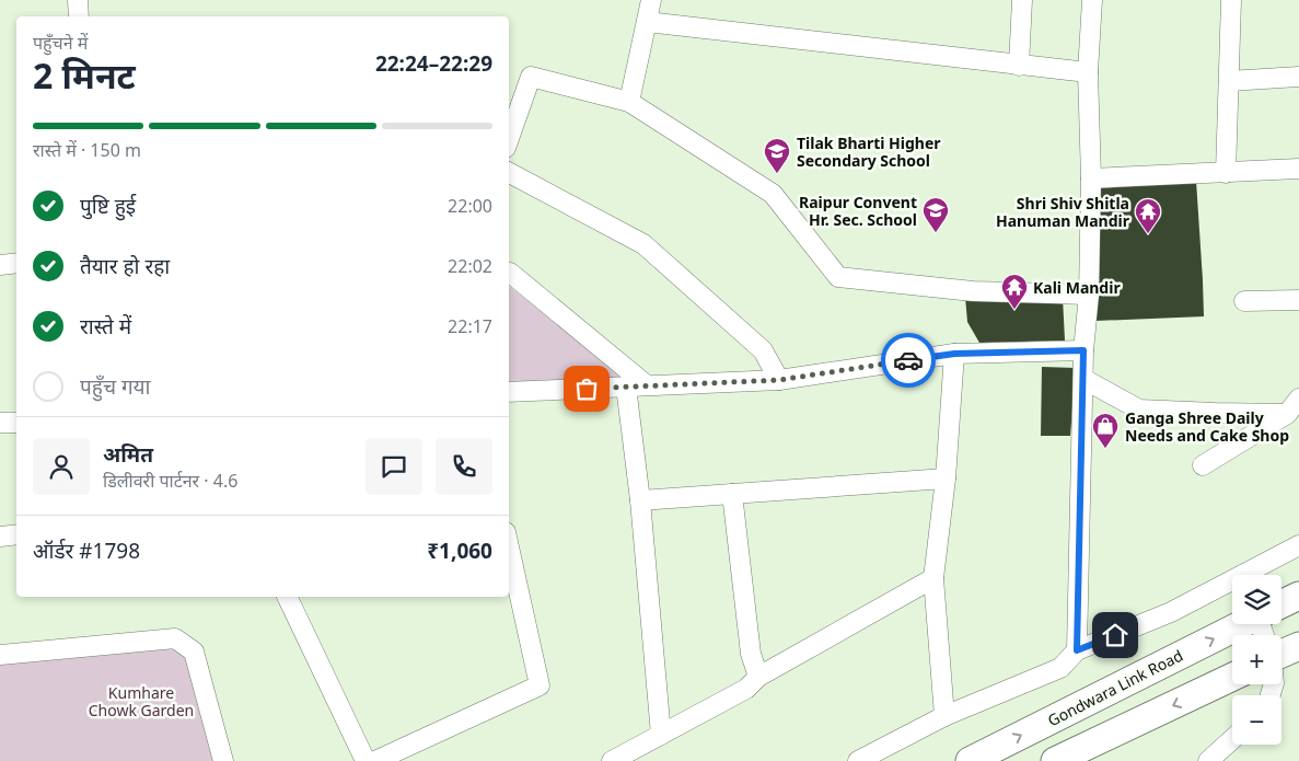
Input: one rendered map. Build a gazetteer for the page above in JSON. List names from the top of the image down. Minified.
{"streets":{"street":["Gondwara Link Road"]},"parks":["Kumhare Chowk Garden"],"places":{"school or university":["Tilak Bharti Higher Secondary School","Raipur Convent Hr. Sec. School"],"temple":["Shri Shiv Shitla Hanuman Mandir","Kali Mandir"],"shop":["Ganga Shree Daily Needs and Cake Shop"]},"page":{"heading":["2 मिनट","पहुँचने में","22:24–22:29"],"panel":["अमित","डिलीवरी पार्टनर · 4.6","ऑर्डर #1798","₹1,060"],"bar":"रास्ते में · 150 m","list":[["पुष्टि हुई","22:00"],["तैयार हो रहा","22:02"],["रास्ते में","22:17"],"पहुँच गया"],"map_buttons":["+","−"]}}
